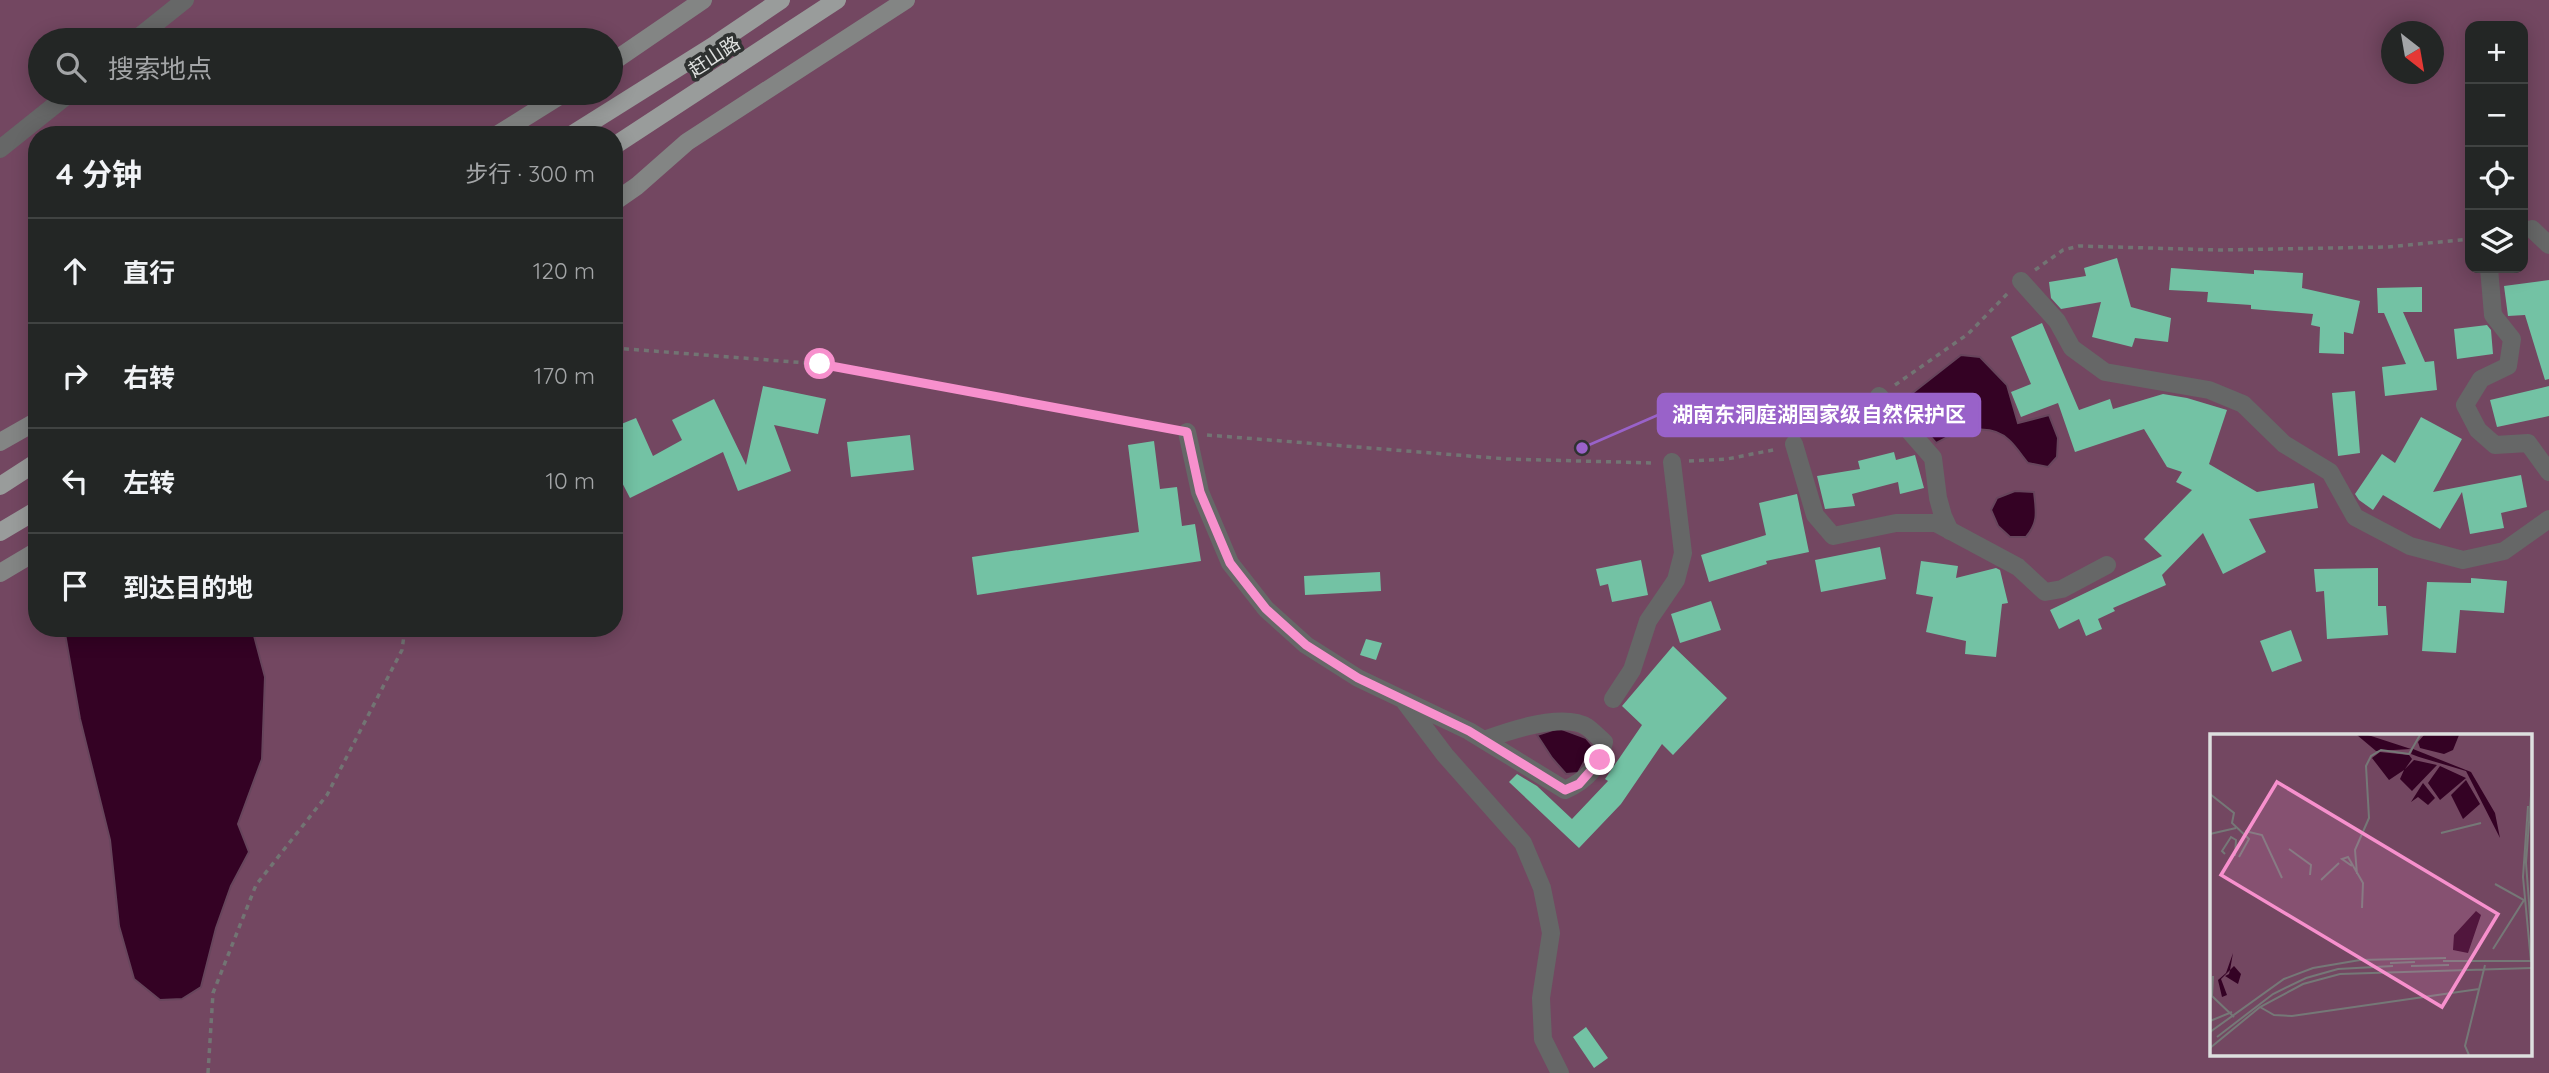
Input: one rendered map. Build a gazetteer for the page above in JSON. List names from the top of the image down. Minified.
{"streets":{"main road":["赶山路"]},"places":["湖南东洞庭湖国家级自然保护区"],"north":"bottom right","page":{"map_buttons":["+","−"],"search":"搜索地点","heading":["4 分钟","步行 · 300 m"],"list":[["直行","120 m"],["右转","170 m"],["左转","10 m"],"到达目的地"]}}
